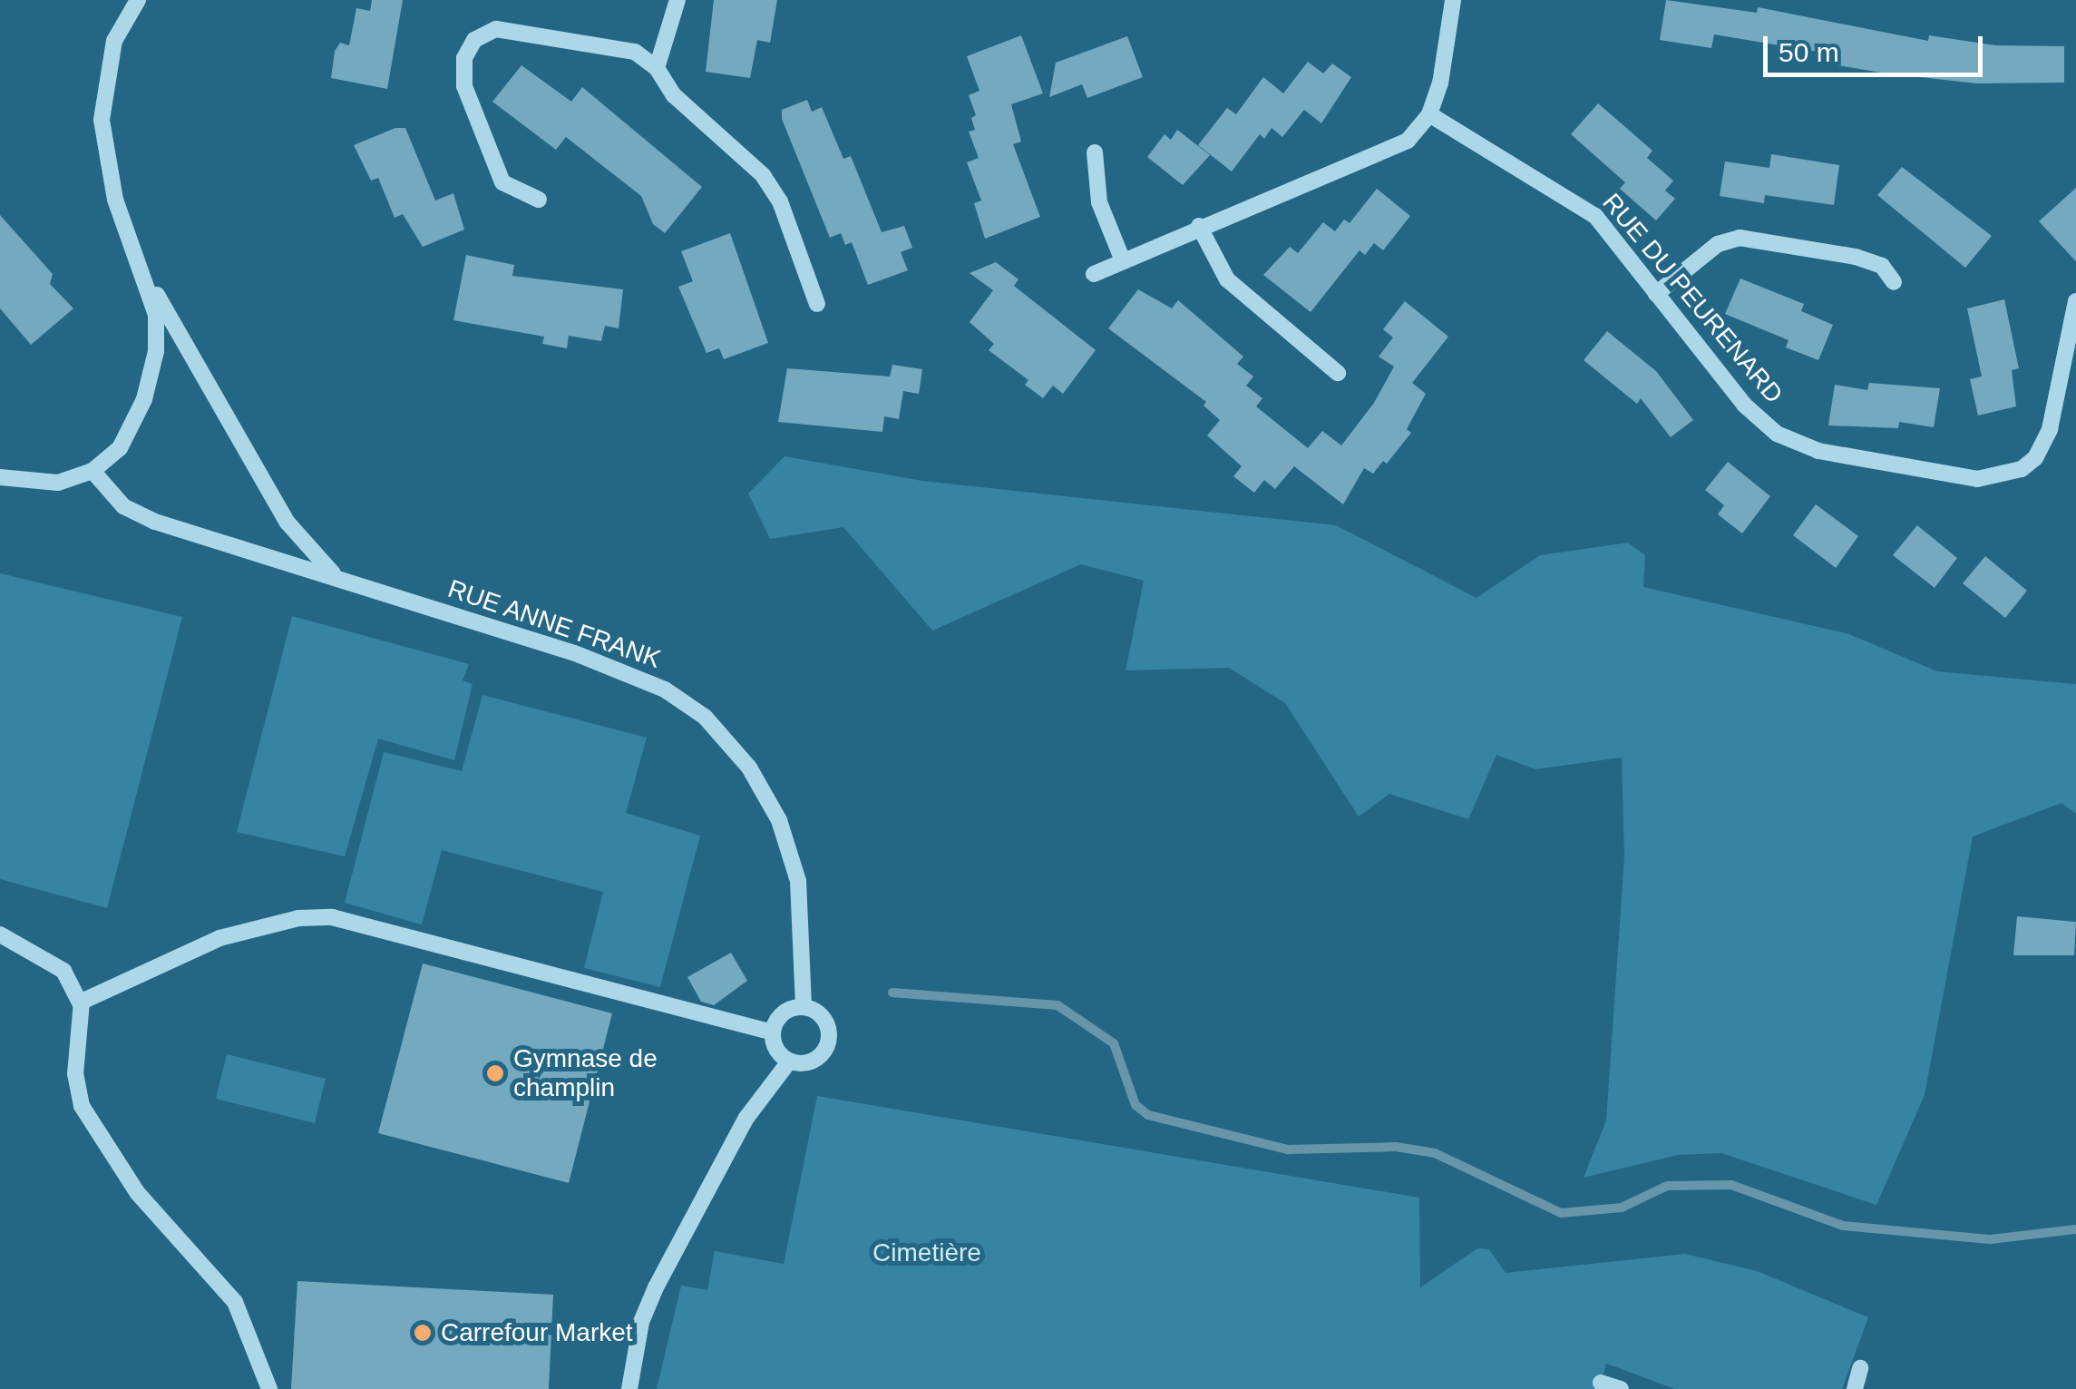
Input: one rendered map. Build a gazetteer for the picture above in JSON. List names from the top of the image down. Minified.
{"streets":{"street":["RUE DU PEURENARD","RUE ANNE FRANK"]},"parks":["Cimetière"],"places":["Gymnase de champlin","Carrefour Market"],"scale_bar":"50 m"}
